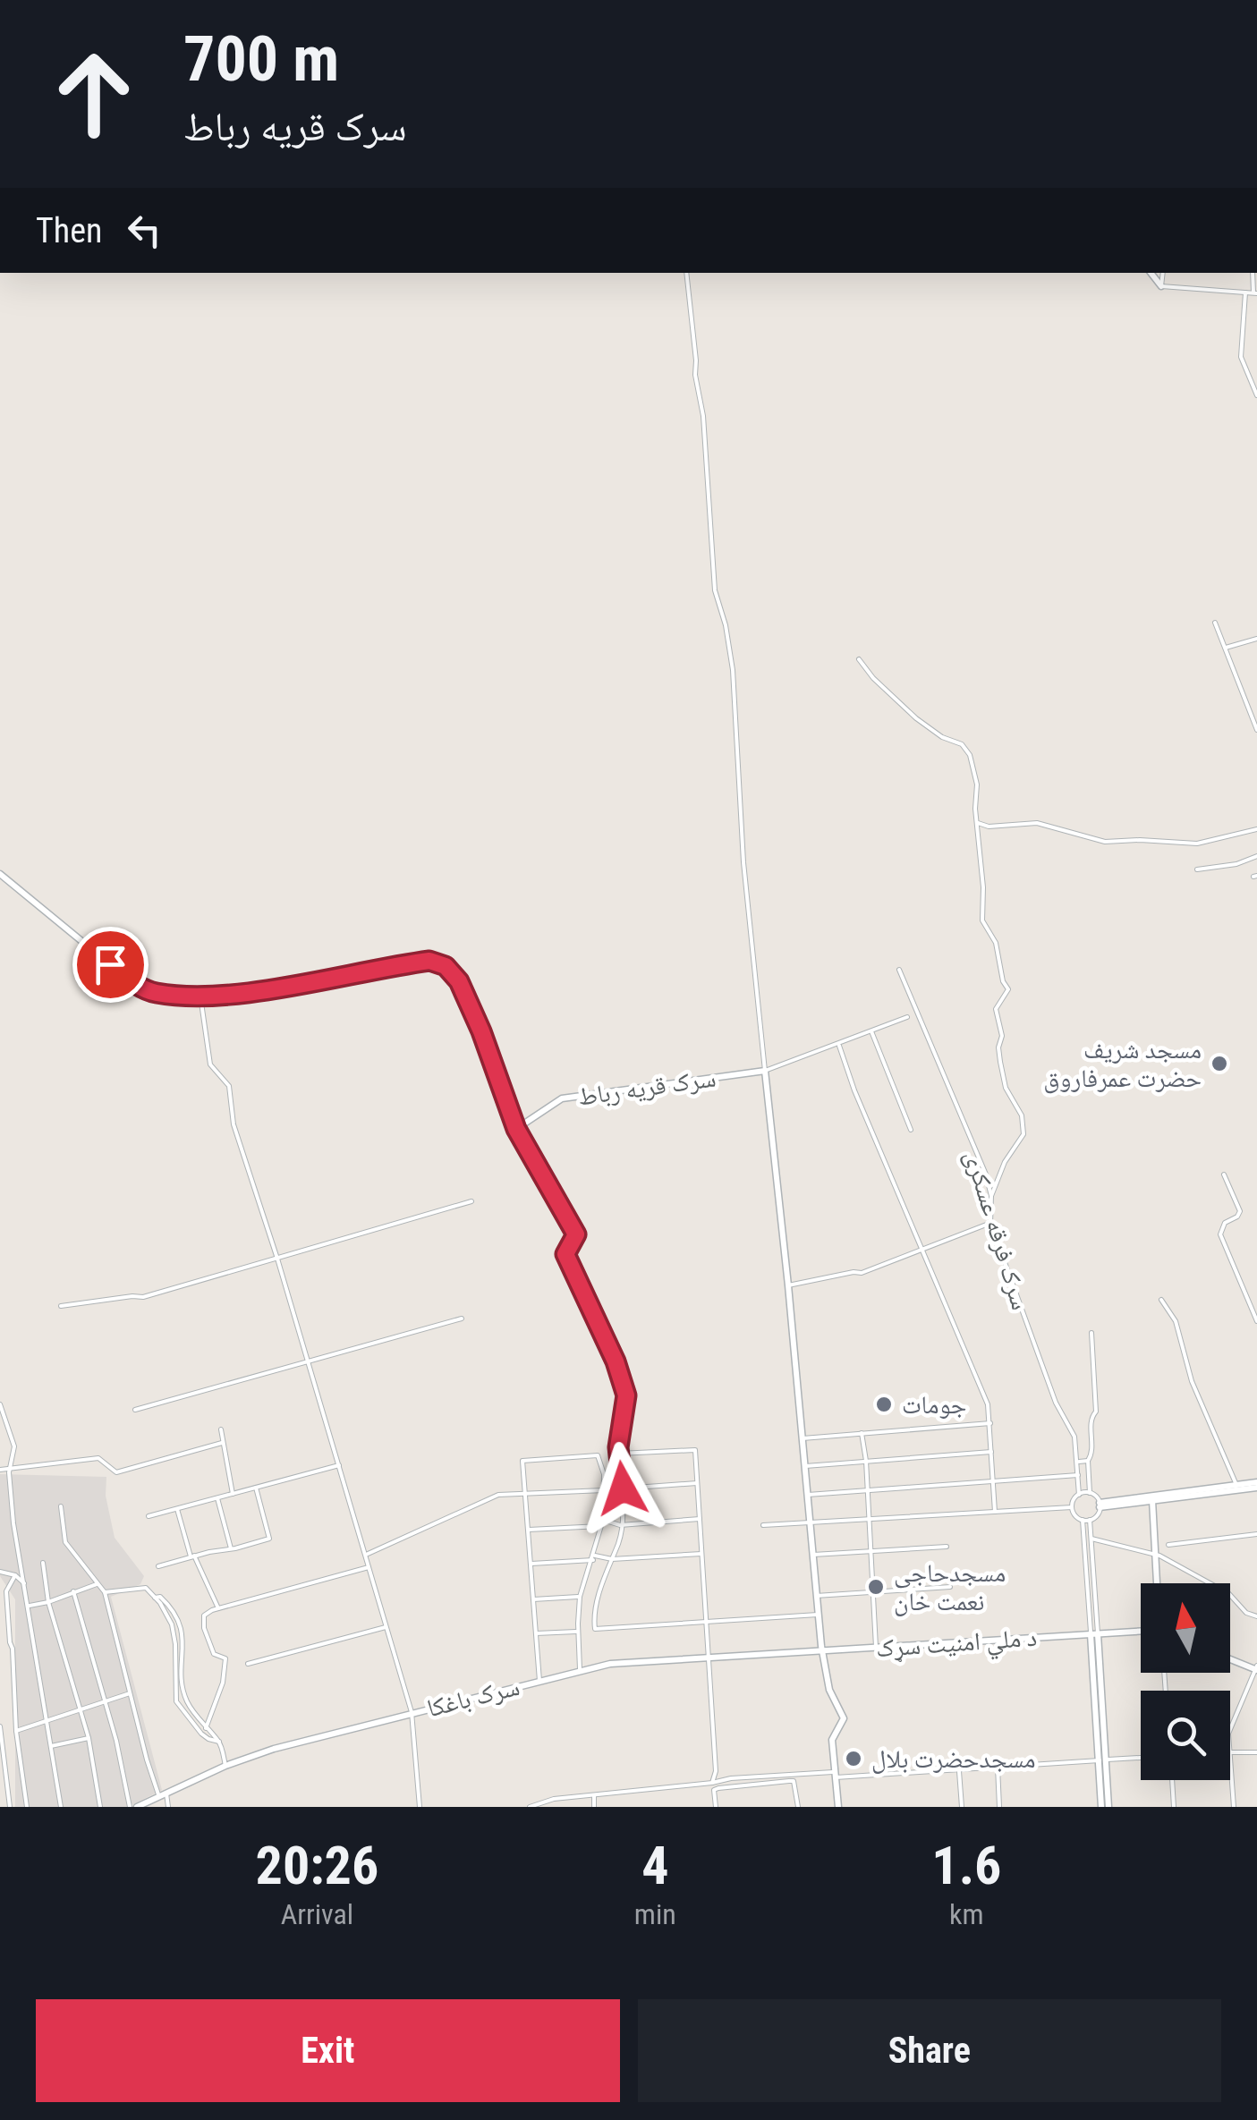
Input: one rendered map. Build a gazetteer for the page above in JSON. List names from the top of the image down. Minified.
{"streets":{"street":["سرک قریه رباط","سرک فرقه عسکری","د ملي امنیت سړک","سرک باغکا"]},"crossings":[["د ملي امنیت سړک","سرک باغکا"]],"places":["مسجد شریف حضرت عمرفاروق","جومات","مسجدحاجی نعمت خان","مسجدحضرت بلال"],"north":"top","page":{"turn":["700 m","سرک قریه رباط"],"then":"Then","eta":["20:26","Arrival","4","min","1.6","km"],"buttons":["Exit","Share"]}}
